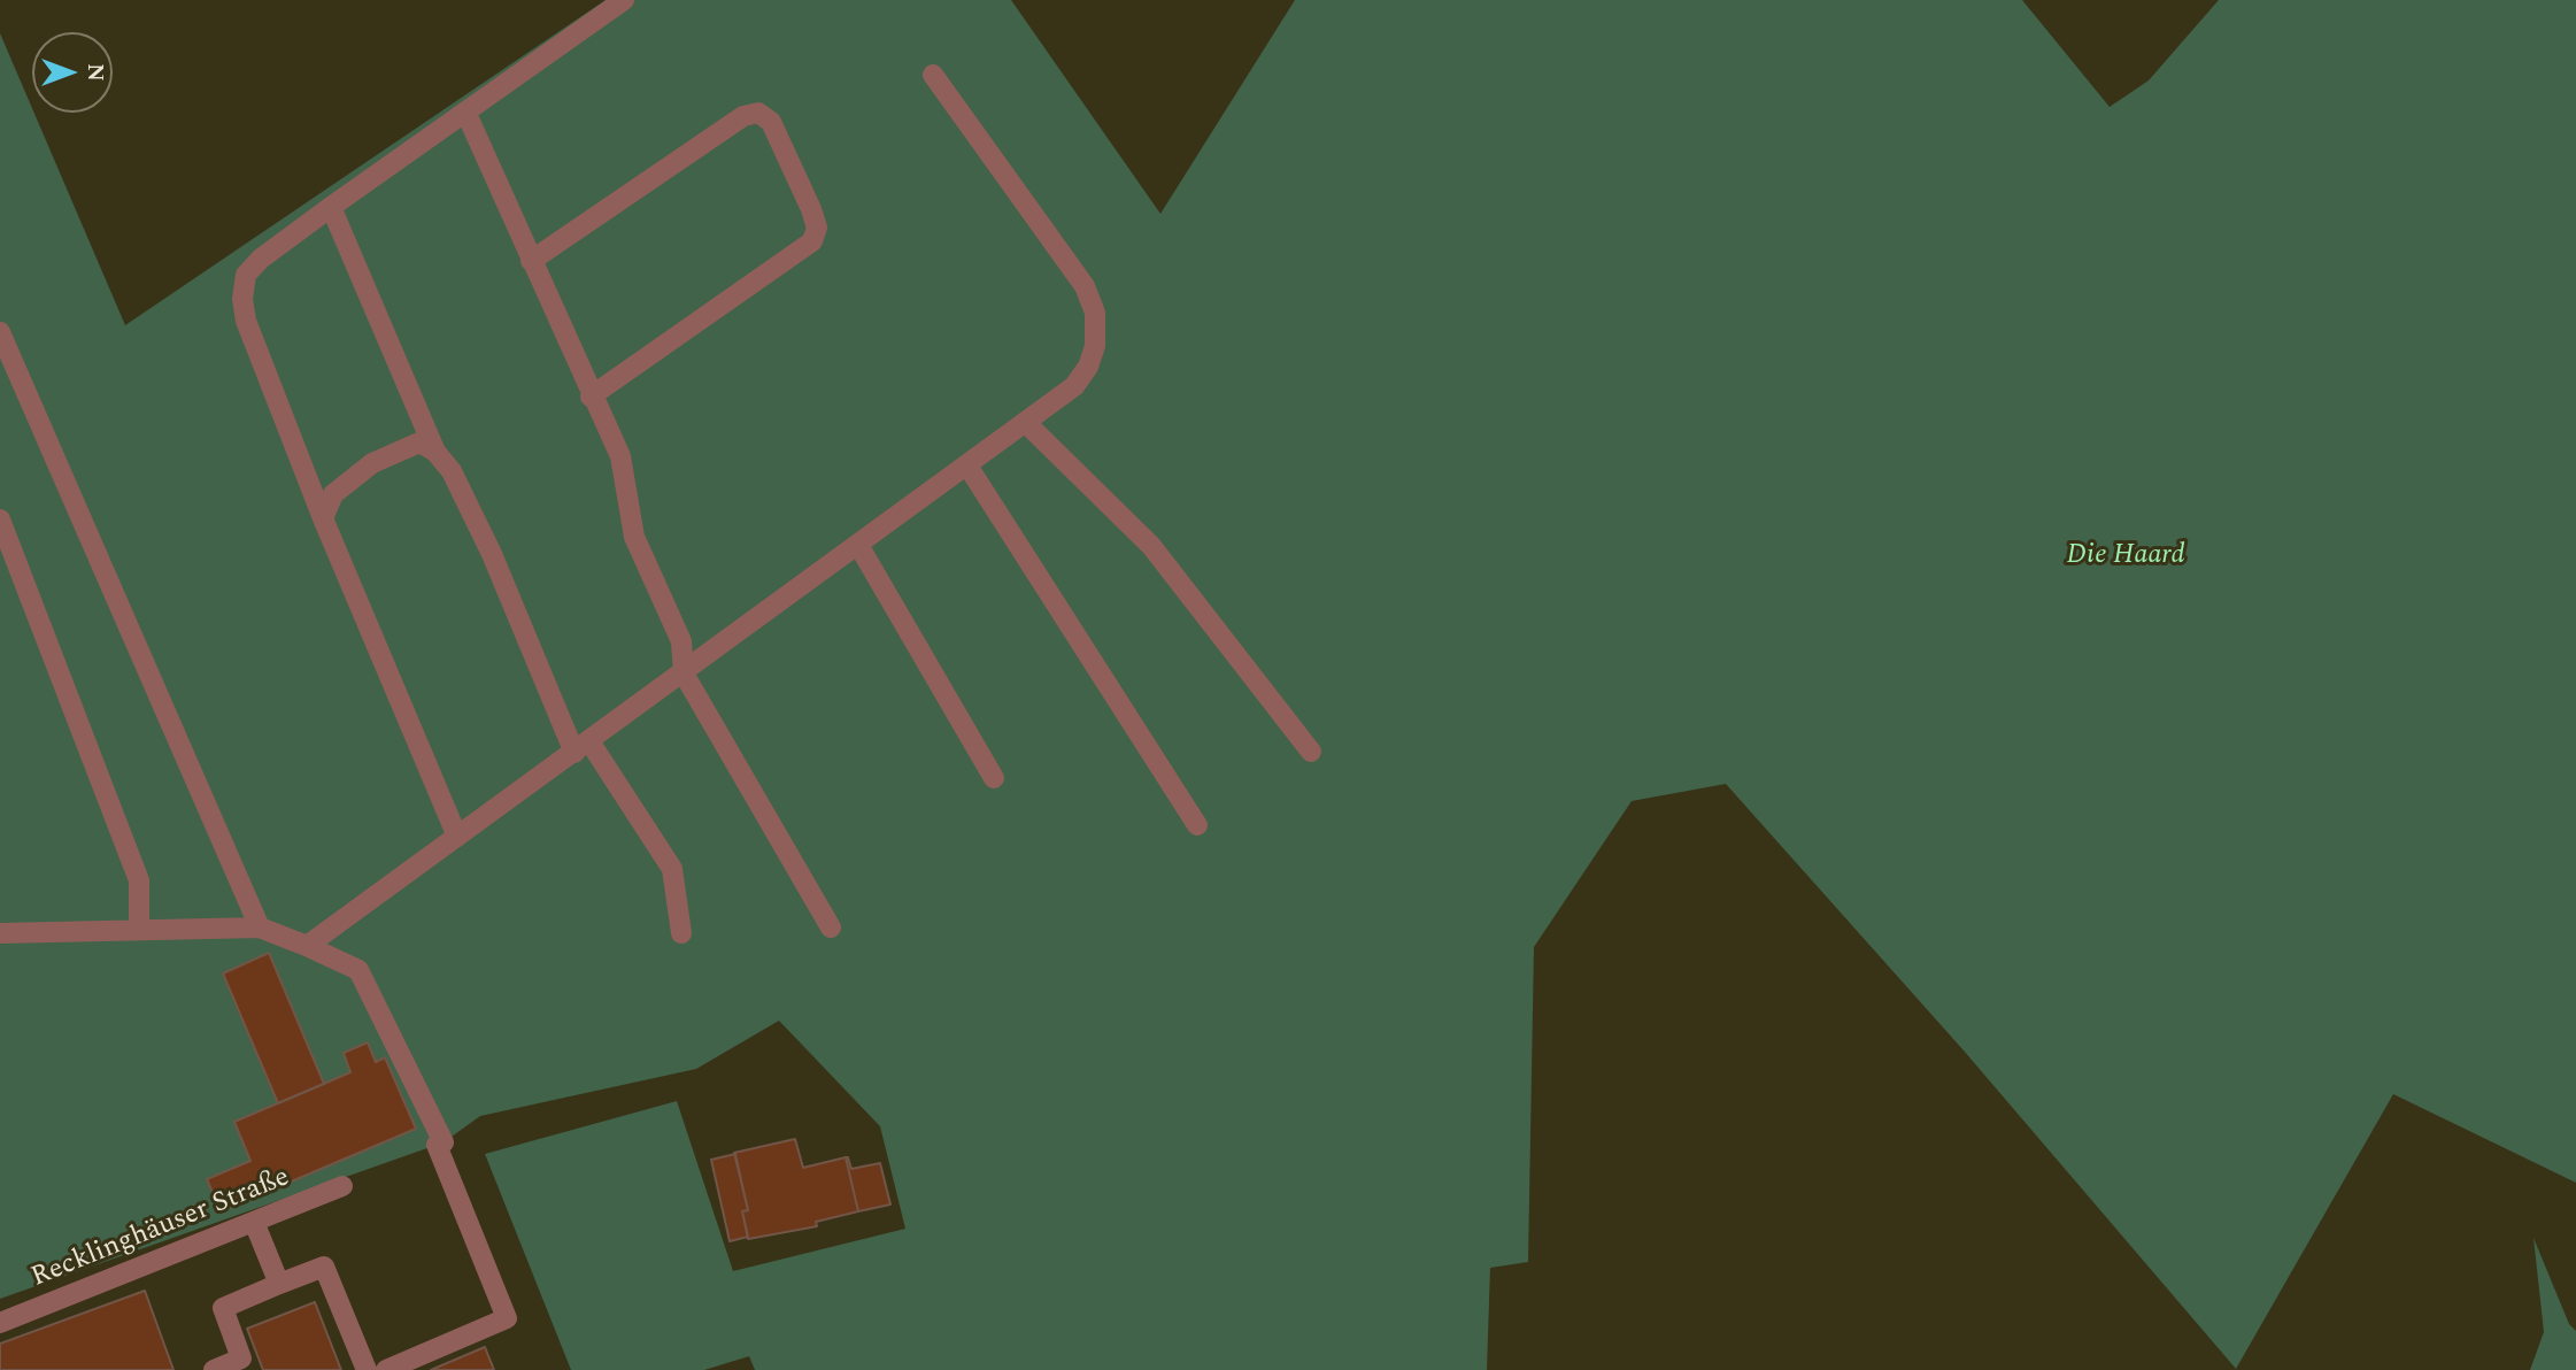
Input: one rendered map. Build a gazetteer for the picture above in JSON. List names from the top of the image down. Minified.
{"streets":{"lane":["Recklinghäuser Straße"]},"parks":["Die Haard"],"north":"right"}
